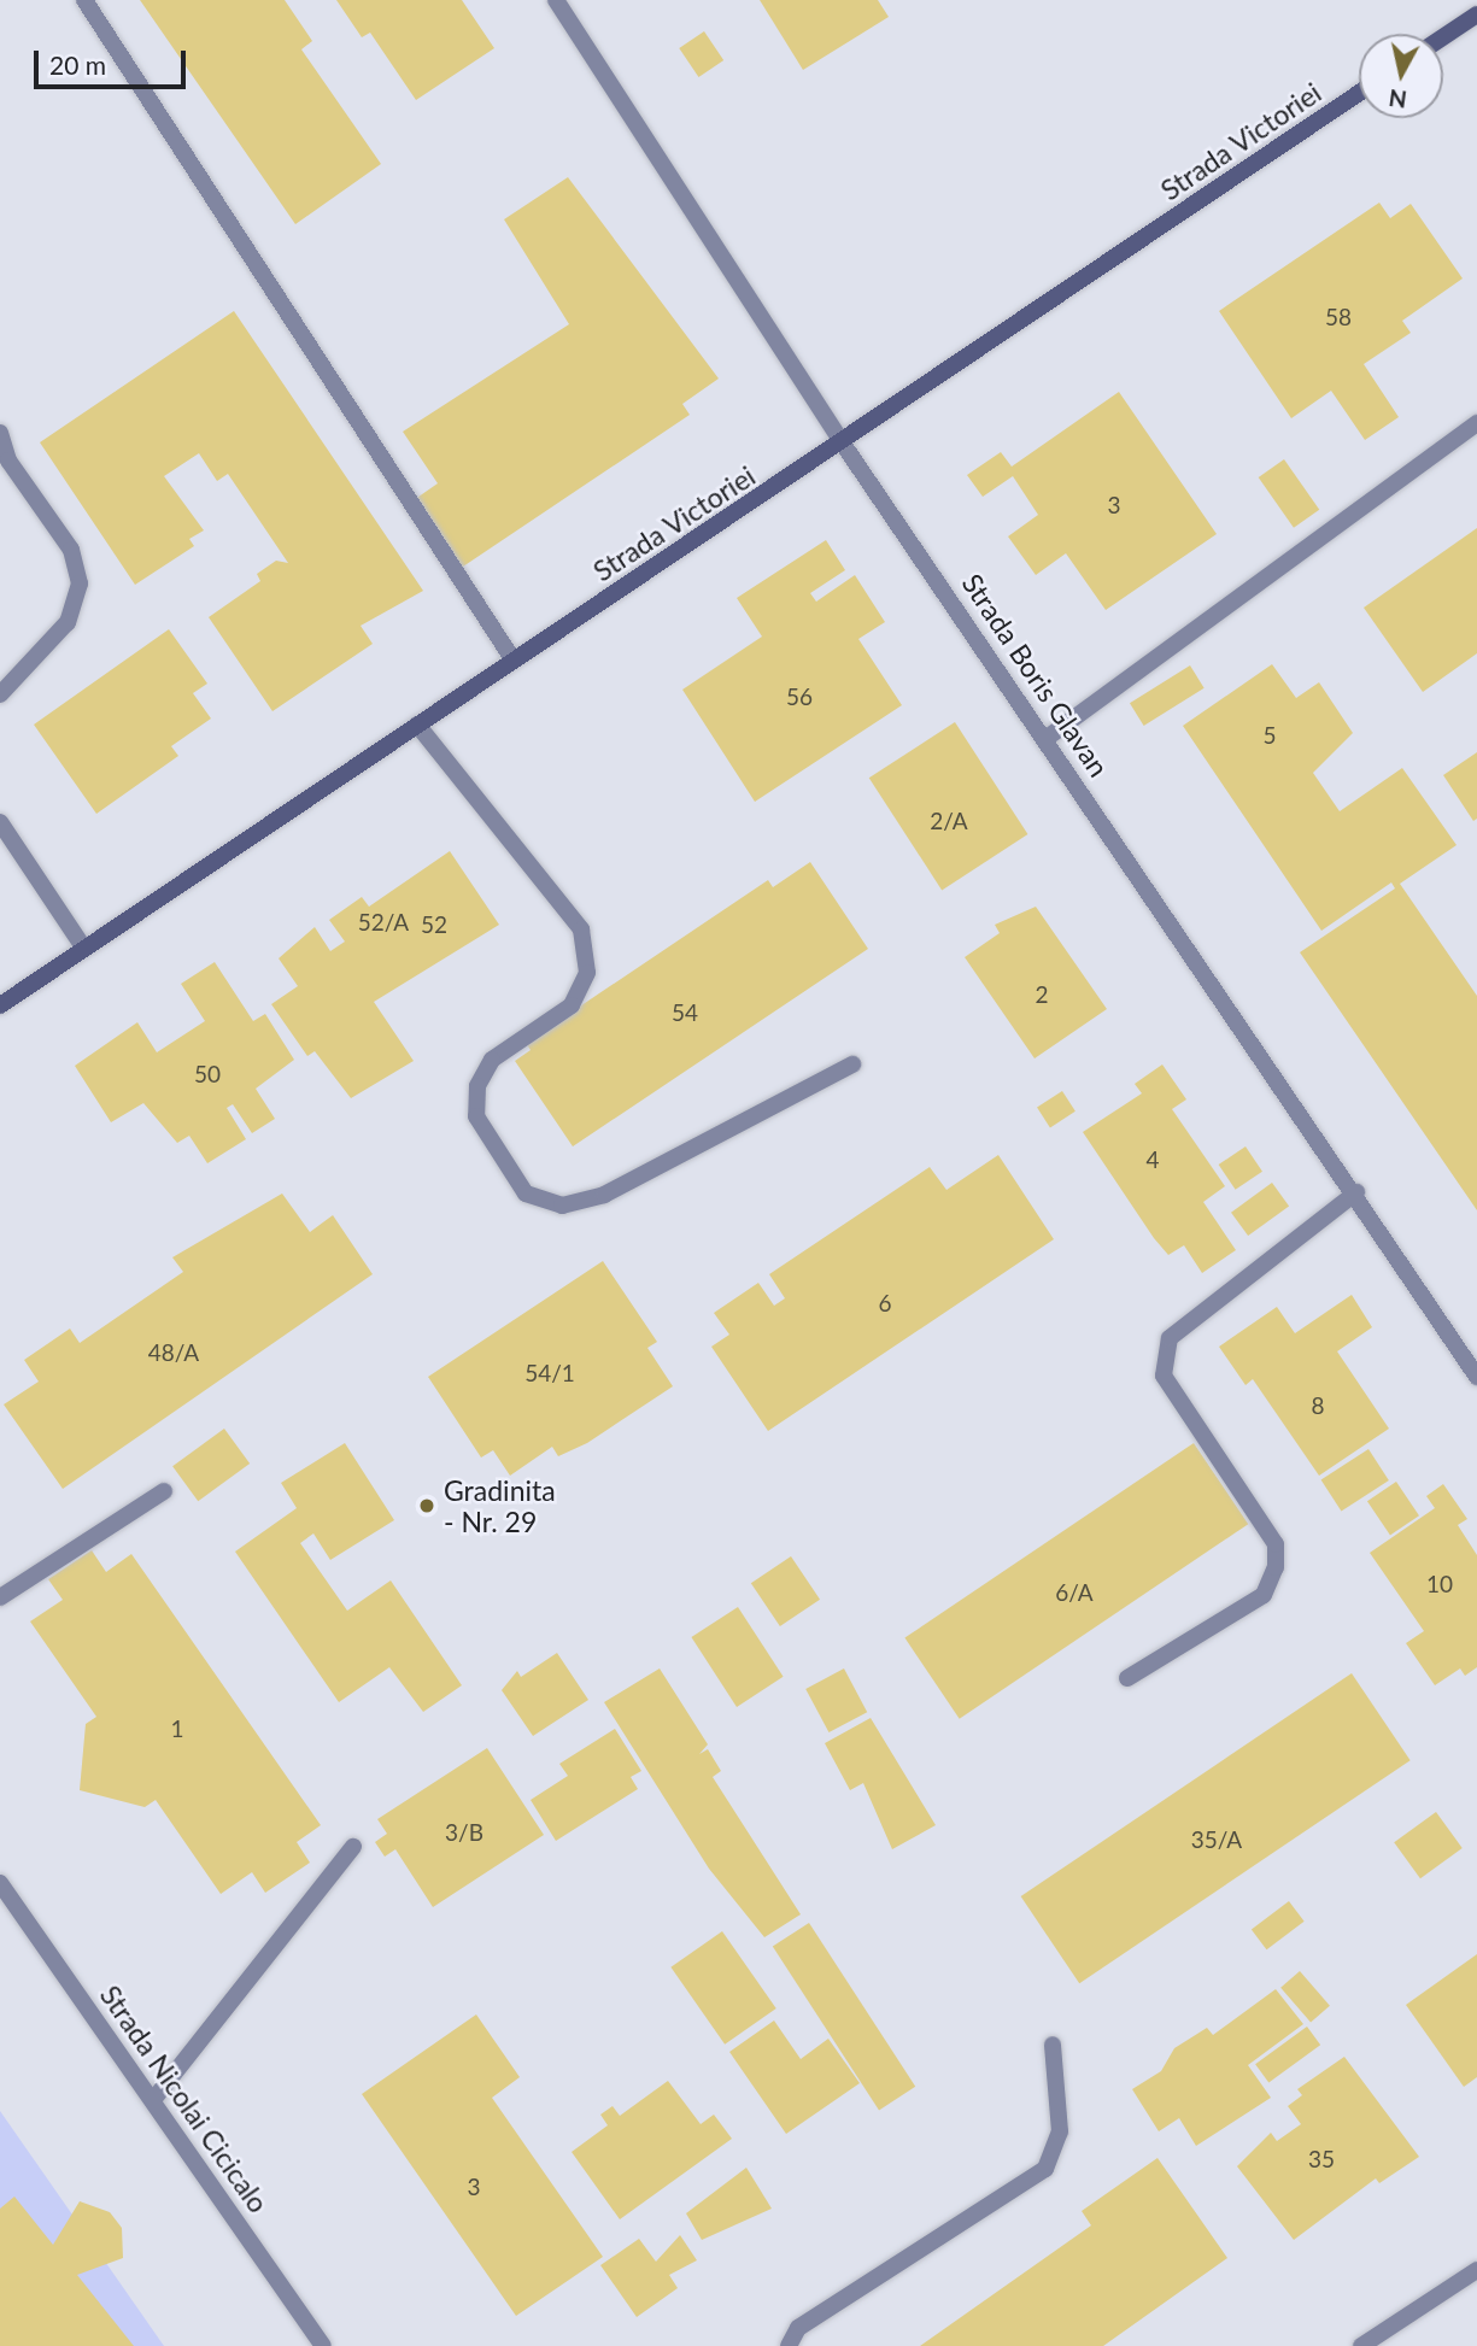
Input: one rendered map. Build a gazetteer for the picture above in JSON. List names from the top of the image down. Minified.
{"streets":{"street":["Strada Victoriei","Strada Boris Glavan","Strada Nicolai Cicicalo"]},"crossings":[["Strada Victoriei","Strada Boris Glavan"]],"places":["Gradinita - Nr. 29"],"house_numbers":["58","3","56","5","2/A","52/A","52","2","54","50","4","6","48/A","54/1","8","10","6/A","1","3/B","35/A","35","3"],"scale_bar":"20 m","north":"bottom"}
